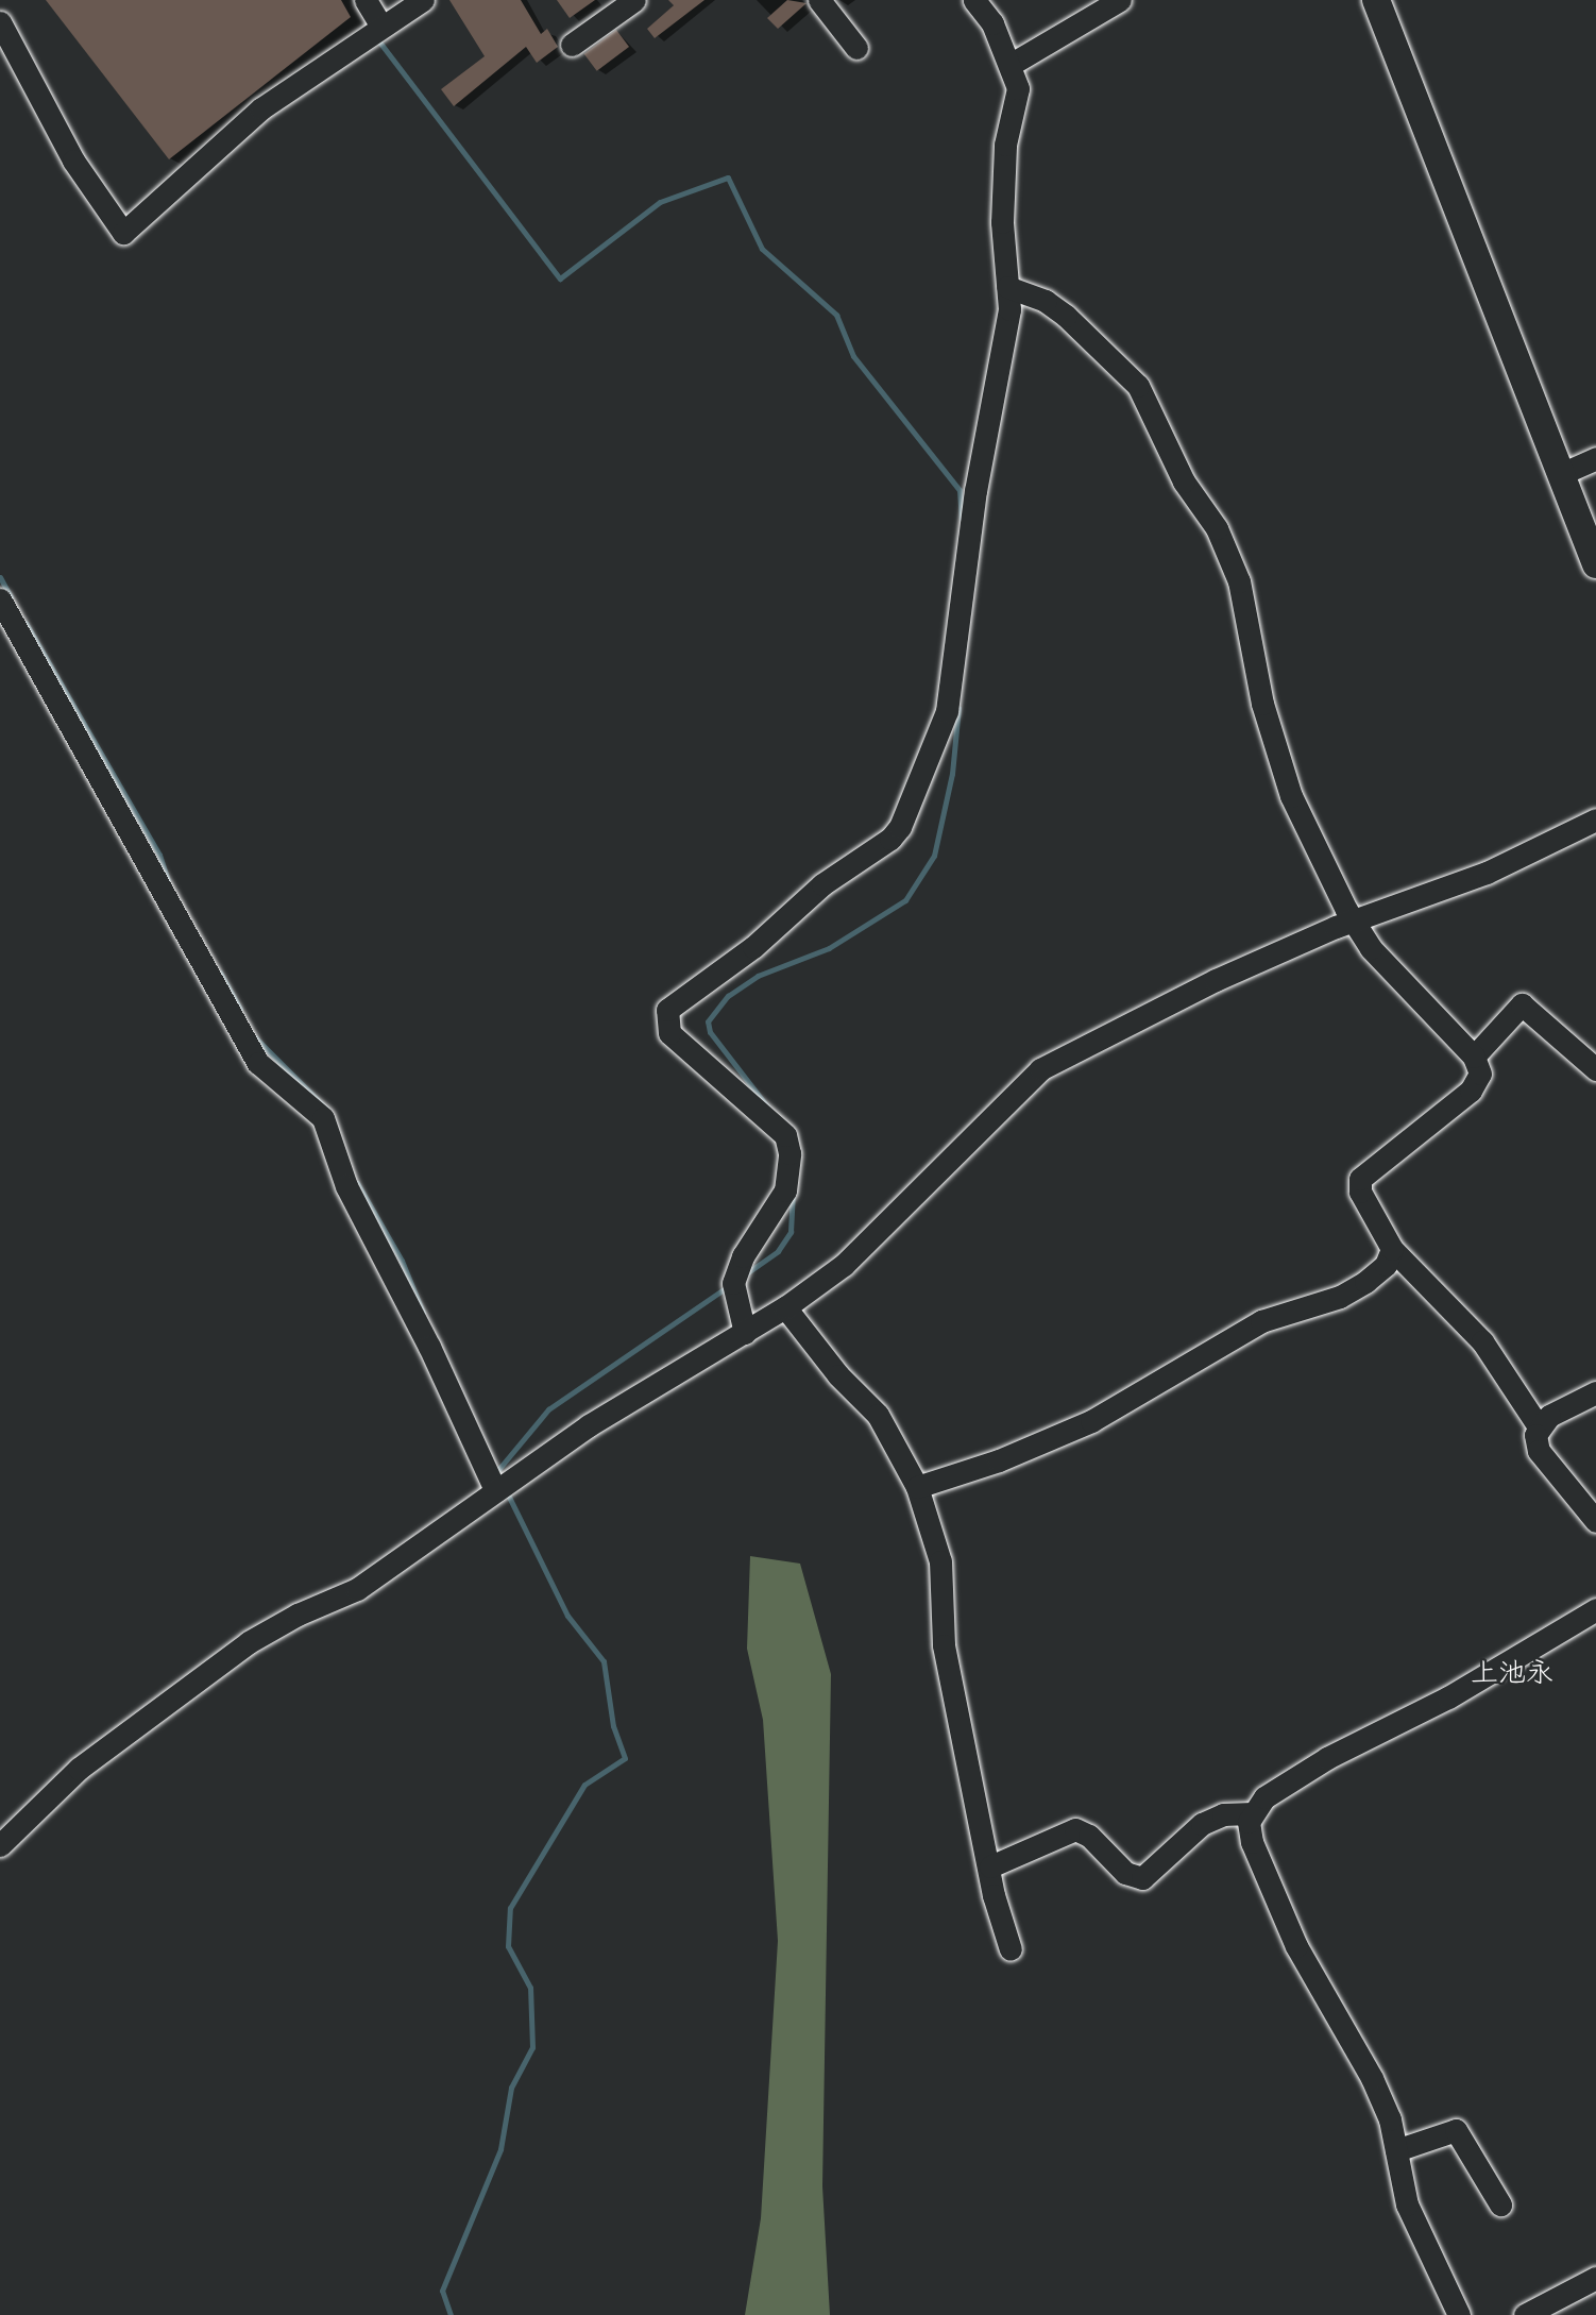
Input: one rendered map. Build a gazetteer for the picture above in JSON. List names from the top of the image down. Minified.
{"districts":["上池永"]}
